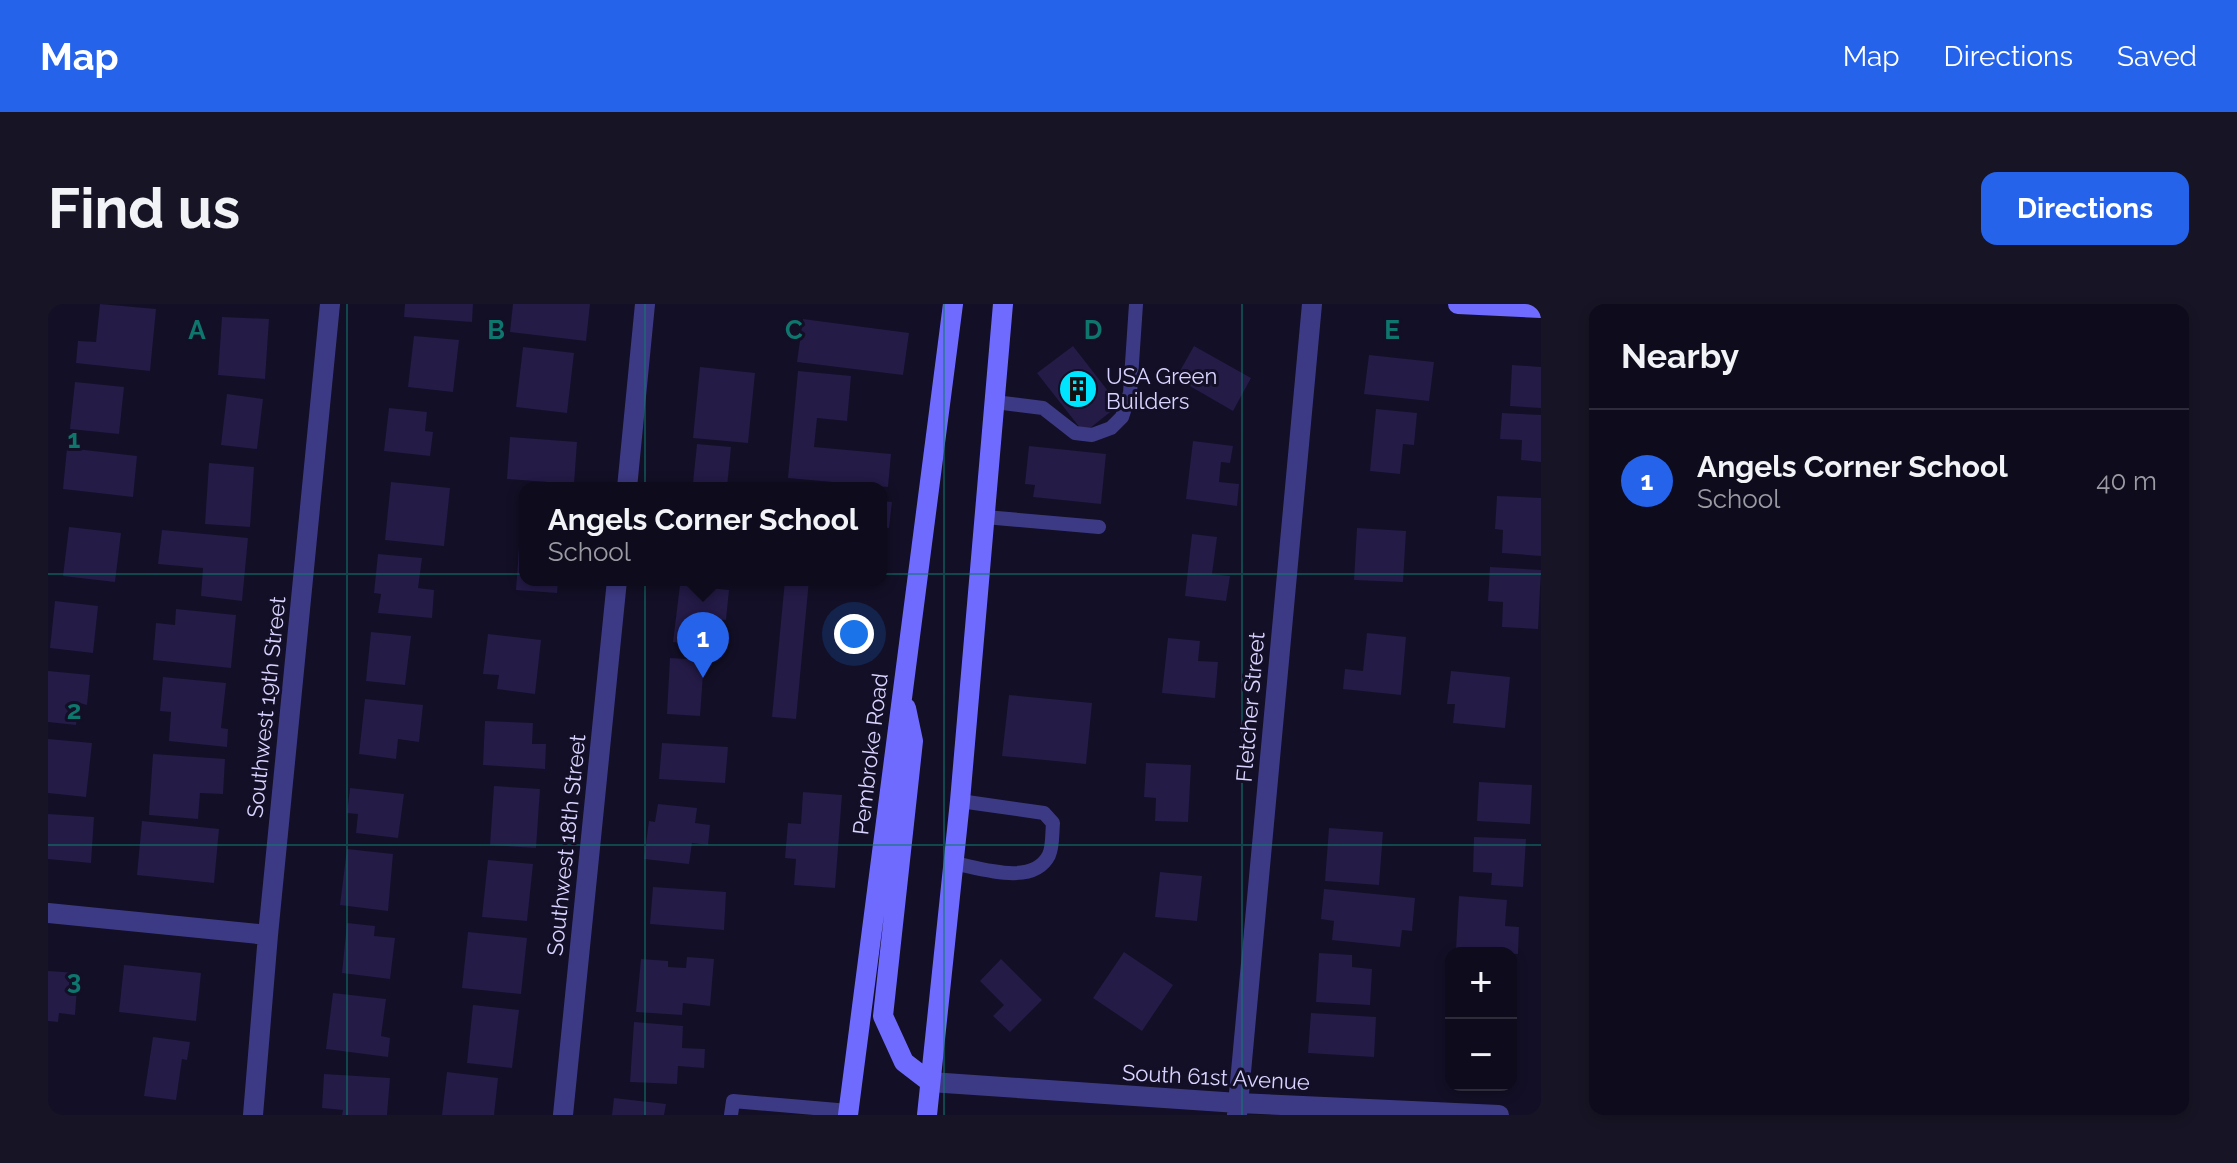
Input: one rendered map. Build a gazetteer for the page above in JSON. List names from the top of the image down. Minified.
{"streets":{"main road":["Pembroke Road"],"street":["Southwest 19th Street","Fletcher Street","Southwest 18th Street","South 61st Avenue"]},"crossings":[["Fletcher Street","South 61st Avenue"]],"places":{"building":["USA Green Builders"]},"page":{"header":"Map","nav":["Map","Directions","Saved"],"buttons":"Directions","title":"Find us","heading":"Nearby","list":[{"mark":"1","name":"Angels Corner School","note":"School","value":"40 m"}],"popup":["Angels Corner School","School"],"pins":"1","map_buttons":["+","−"]},"grid":{"columns":["A","B","C","D","E"],"rows":["1","2","3"]}}
